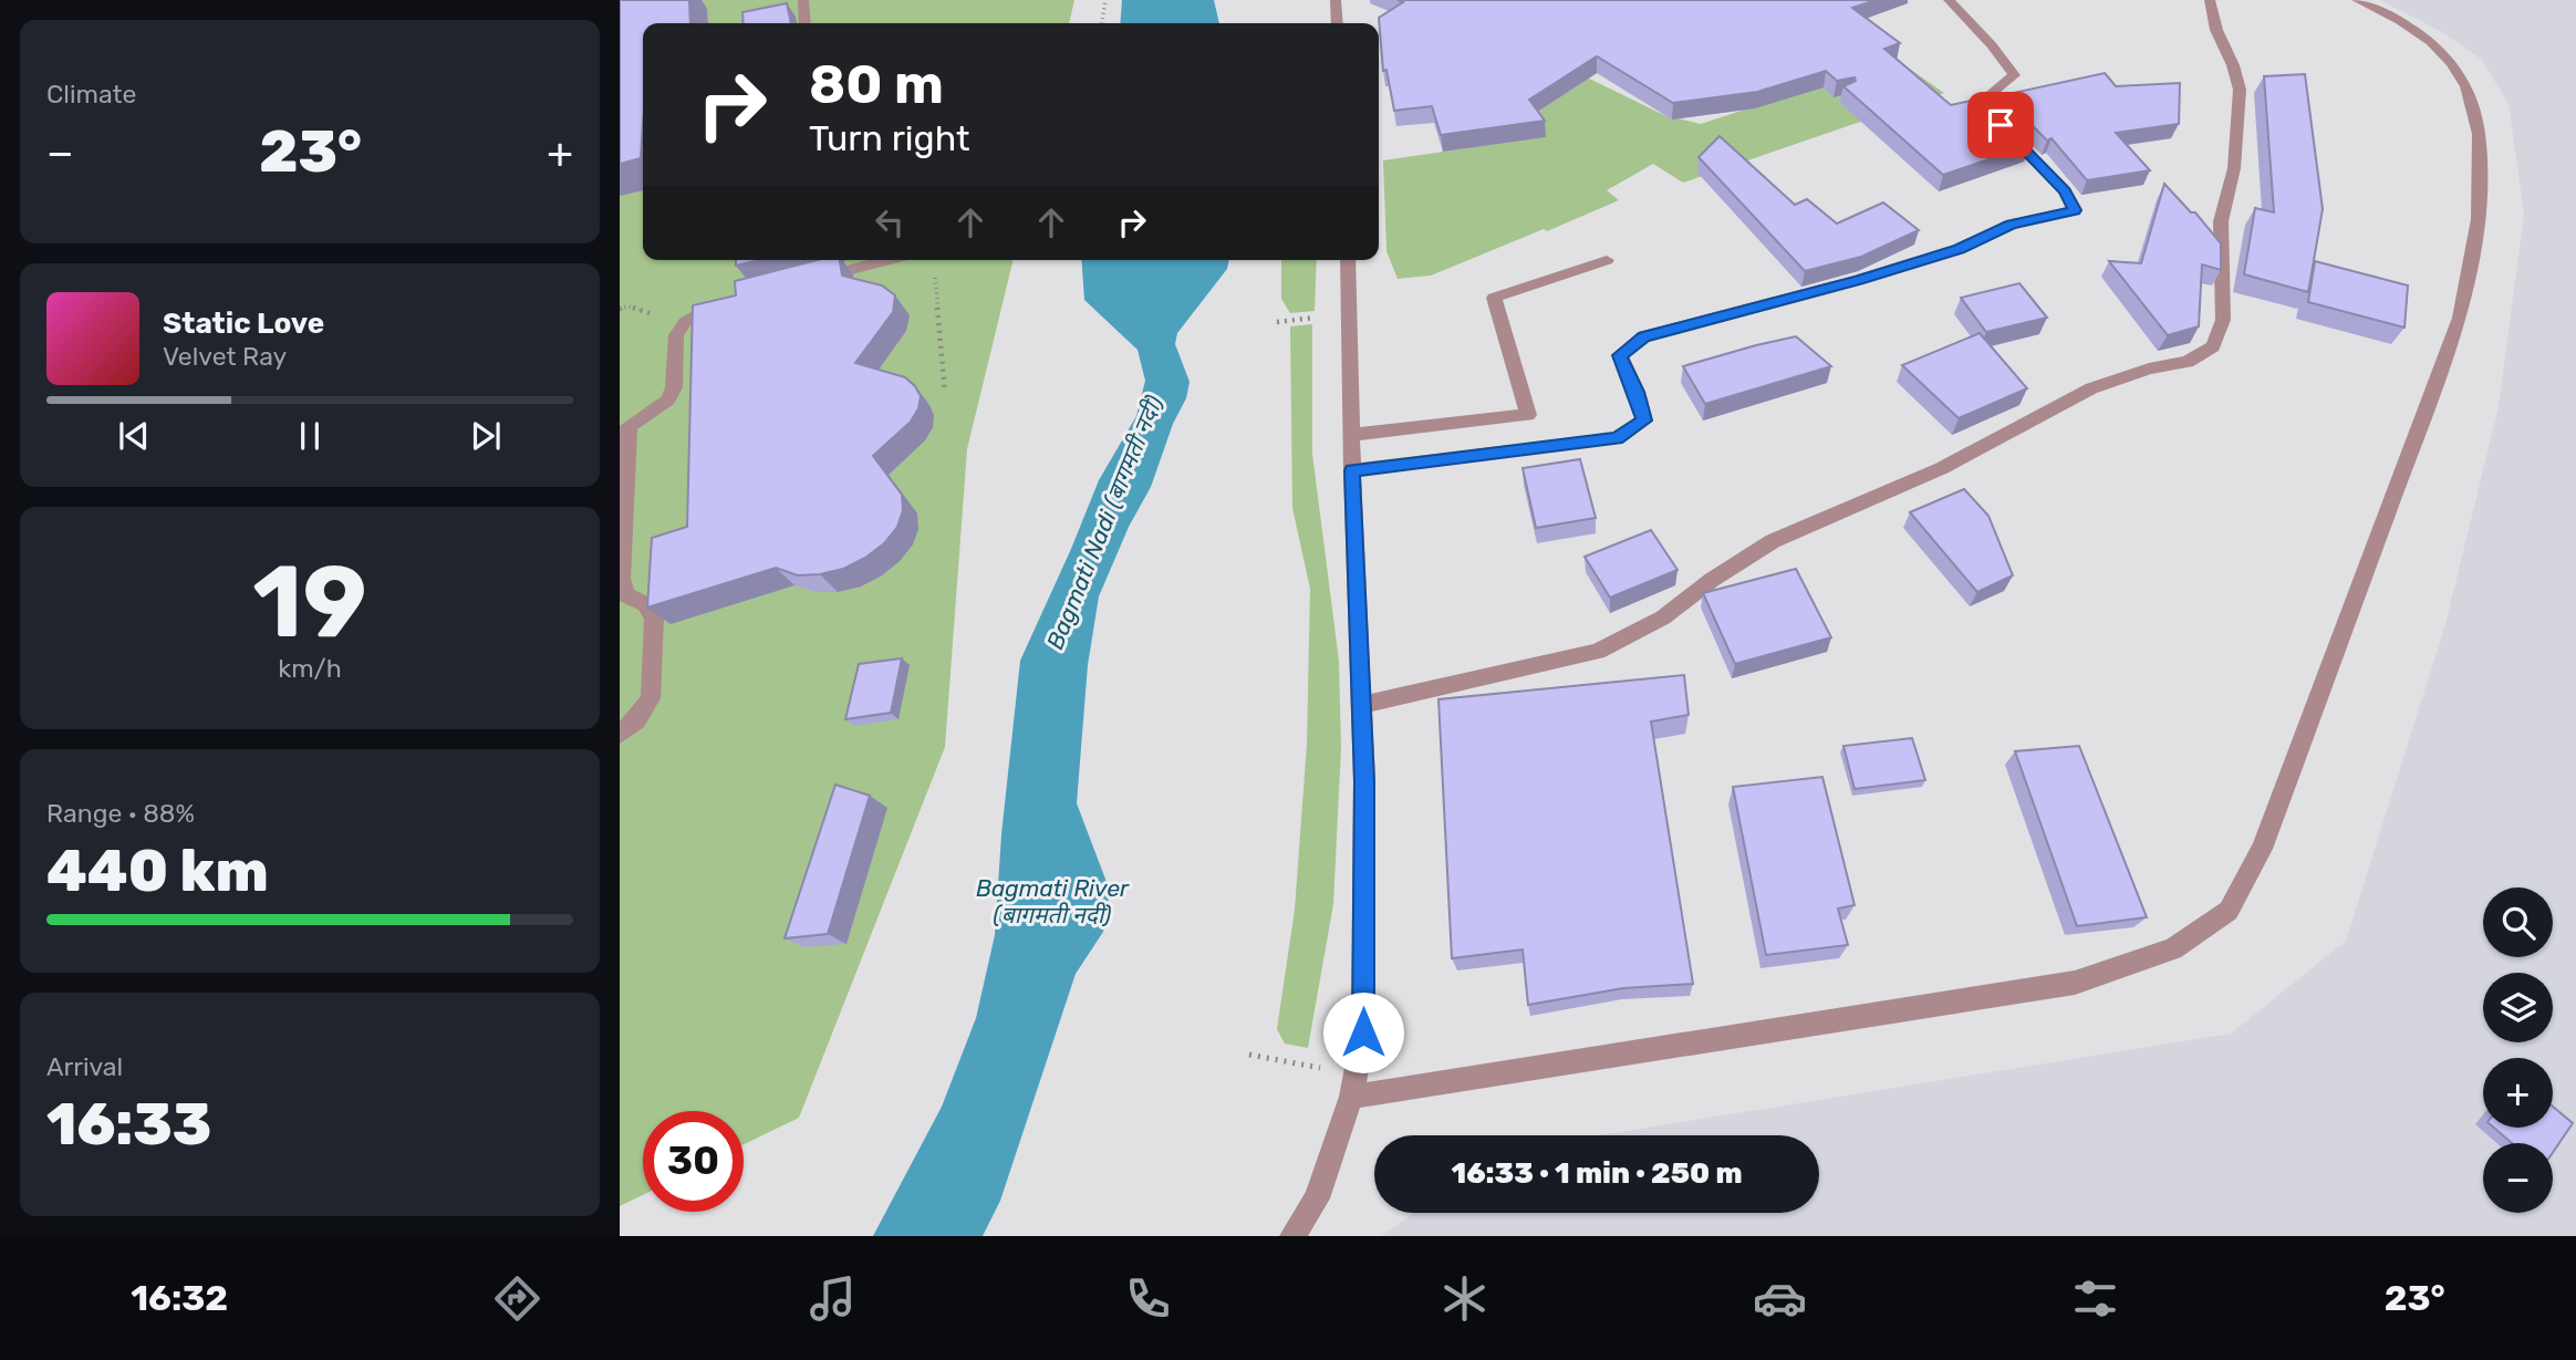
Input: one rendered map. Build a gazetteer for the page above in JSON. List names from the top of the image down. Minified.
{"water":["Bagmati Nadi (बागमती नदी)","Bagmati River (बागमती नदी)"],"page":{"tile":["Climate",["19","km/h"],["Range · 88%","440 km"],["Arrival","16:33"]],"turn":["80 m","Turn right"],"heat":["−","23°","+"],"song":["Static Love","Velvet Ray"],"map_buttons":["+","−"],"limit":"30","trip":"16:33 · 1 min · 250 m","tabs":["16:32","23°"]}}
